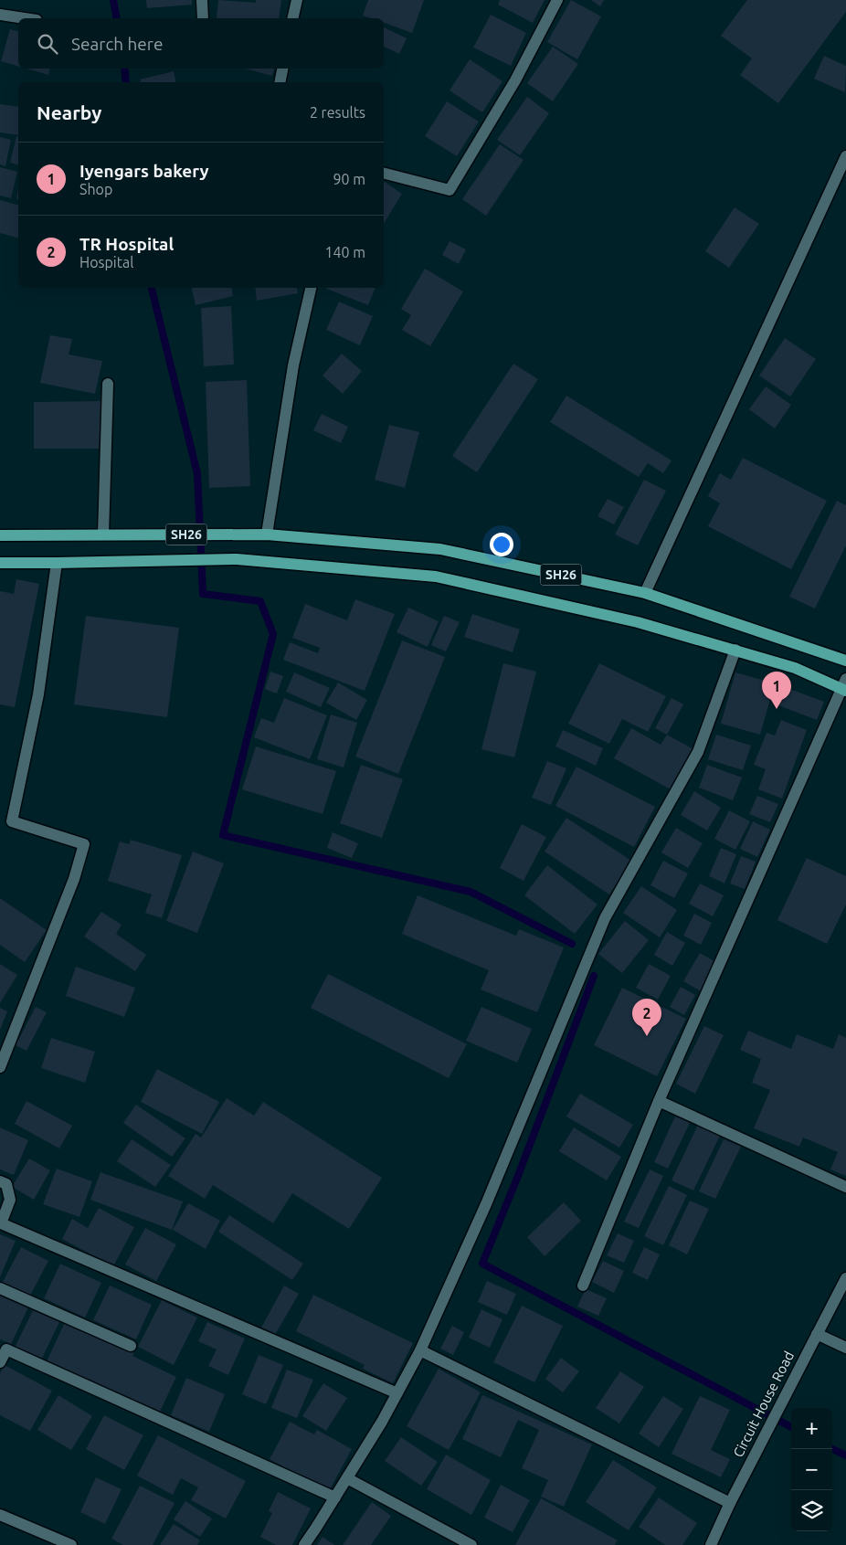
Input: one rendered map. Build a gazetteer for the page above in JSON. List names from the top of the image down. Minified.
{"streets":{"main road":["SH26"],"street":["Circuit House Road"]},"page":{"search":"Search here","heading":["Nearby","2 results"],"list":[{"mark":"1","name":"Iyengars bakery","note":"Shop","value":"90 m"},{"mark":"2","name":"TR Hospital","note":"Hospital","value":"140 m"}],"pins":["1","2"],"map_buttons":["+","−"]}}
